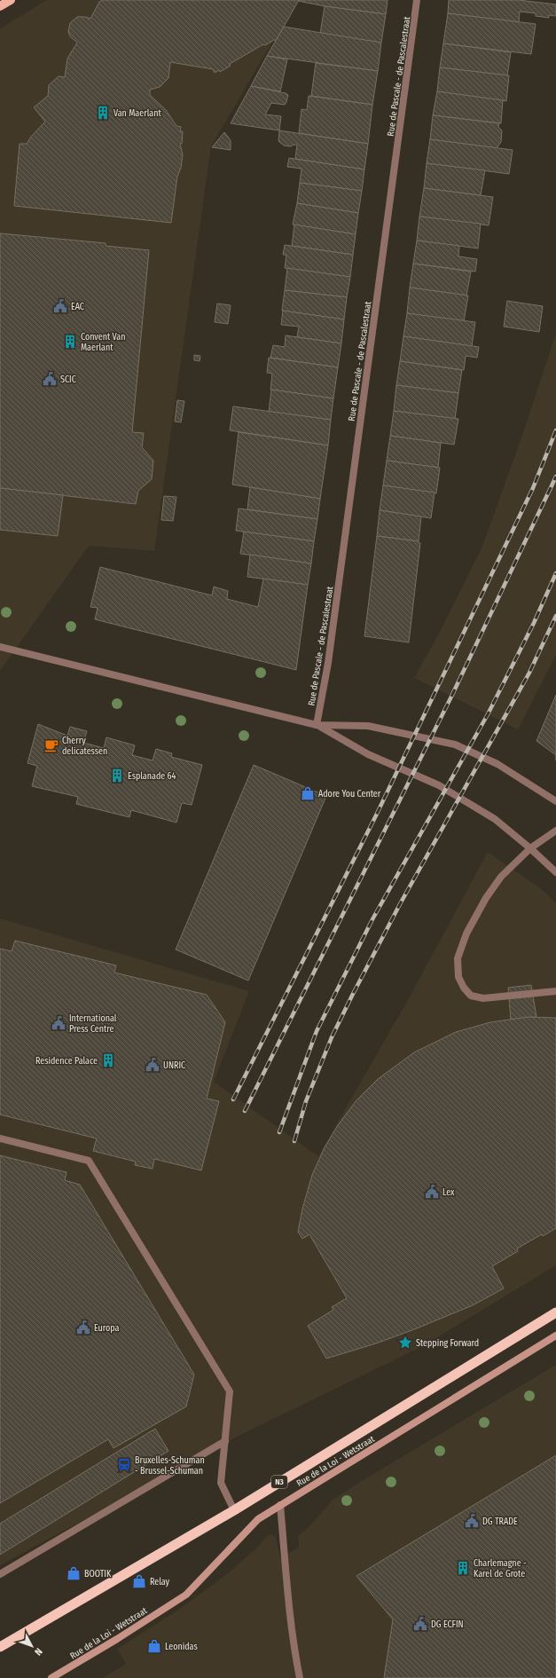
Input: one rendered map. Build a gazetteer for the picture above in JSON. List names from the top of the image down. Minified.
{"streets":{"highway":["N3"],"main road":["Rue de la Loi - Wetstraat"],"street":["Rue de Pascale - de Pascalestraat"]},"places":{"building":["Van Maerlant","Convent Van Maerlant","Esplanade 64","Residence Palace","Charlemagne - Karel de Grote"],"public building":["EAC","SCIC","International Press Centre","UNRIC","Lex","Europa","DG TRADE","DG ECFIN"],"cafe":["Cherry delicatessen"],"shop":["Adore You Center","BOOTIK","Relay","Leonidas"],"place":["Stepping Forward"],"station":["Bruxelles-Schuman - Brussel-Schuman"]},"north":"bottom right"}
